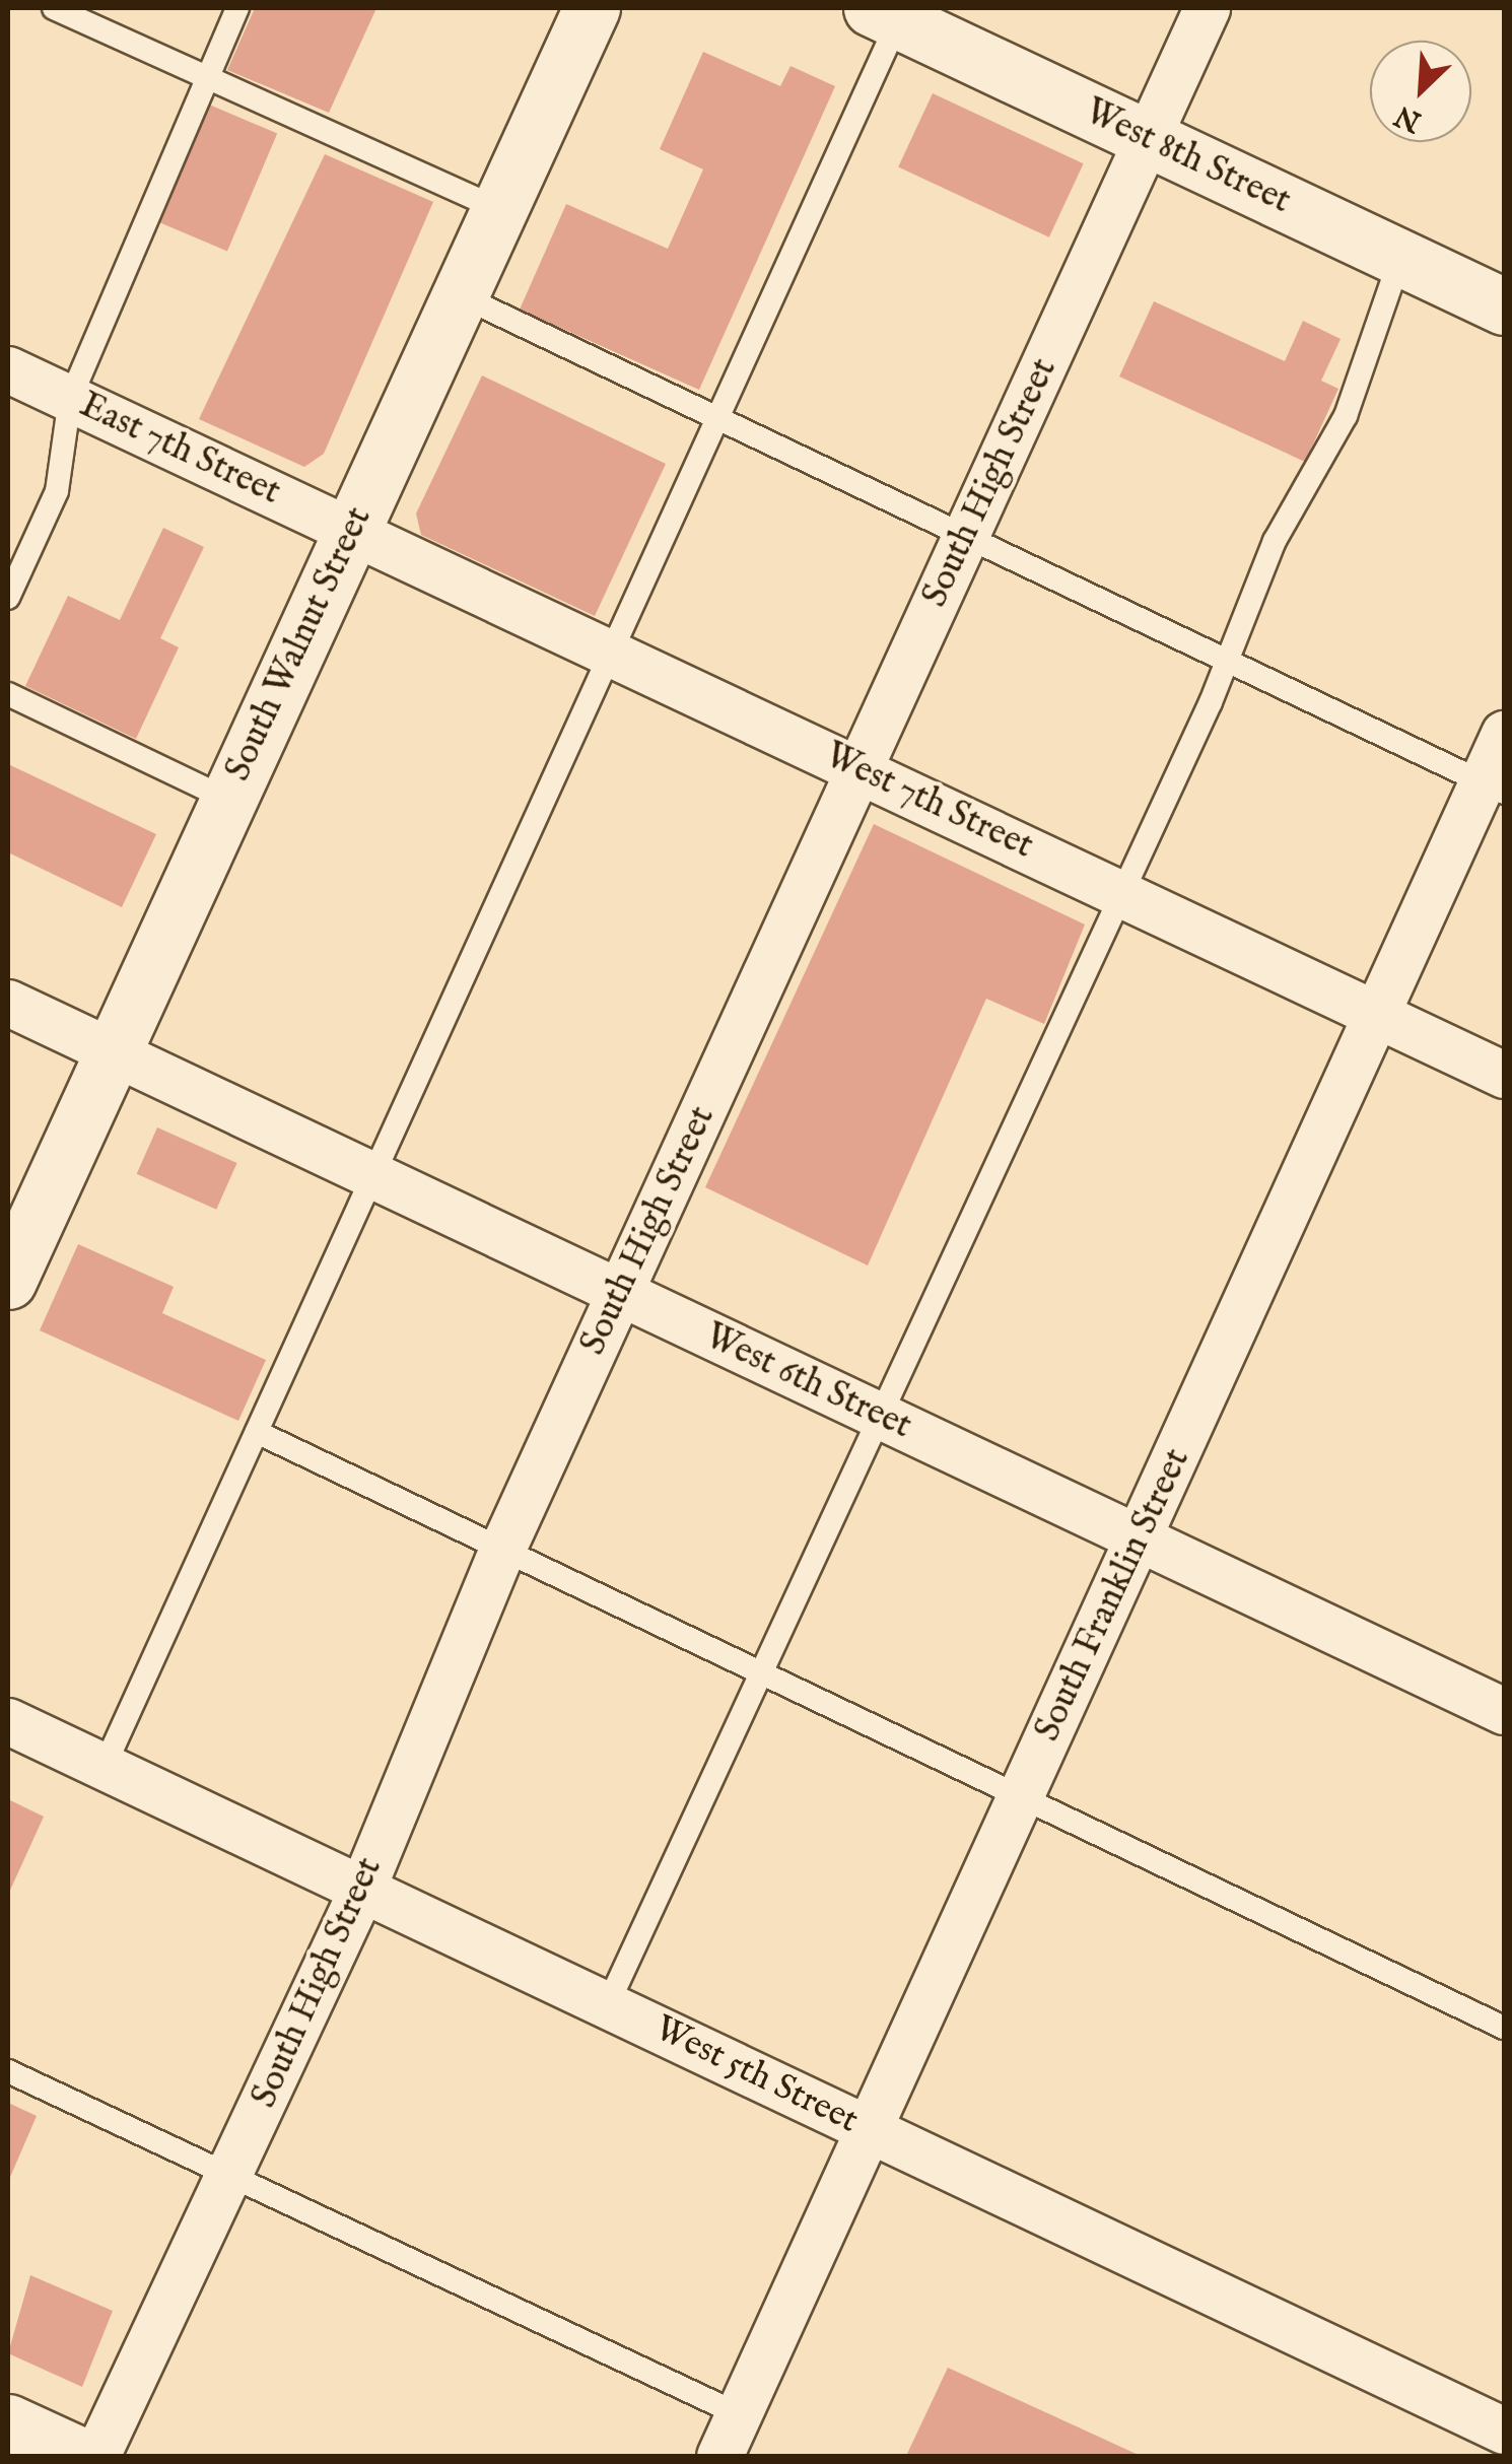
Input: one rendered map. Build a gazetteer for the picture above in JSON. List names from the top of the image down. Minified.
{"streets":{"main road":["West 8th Street","South Walnut Street"],"street":["East 7th Street","South High Street","West 7th Street","West 6th Street","South Franklin Street","West 5th Street"]},"crossings":[["West 8th Street","South High Street"],["East 7th Street","South Walnut Street"],["East 7th Street","West 7th Street"],["South High Street","West 7th Street"],["South High Street","West 6th Street"],["South High Street","West 5th Street"],["South Walnut Street","West 7th Street"],["South Walnut Street","West 6th Street"],["West 7th Street","South Franklin Street"],["West 6th Street","South Franklin Street"],["South Franklin Street","West 5th Street"]],"north":"bottom left"}
